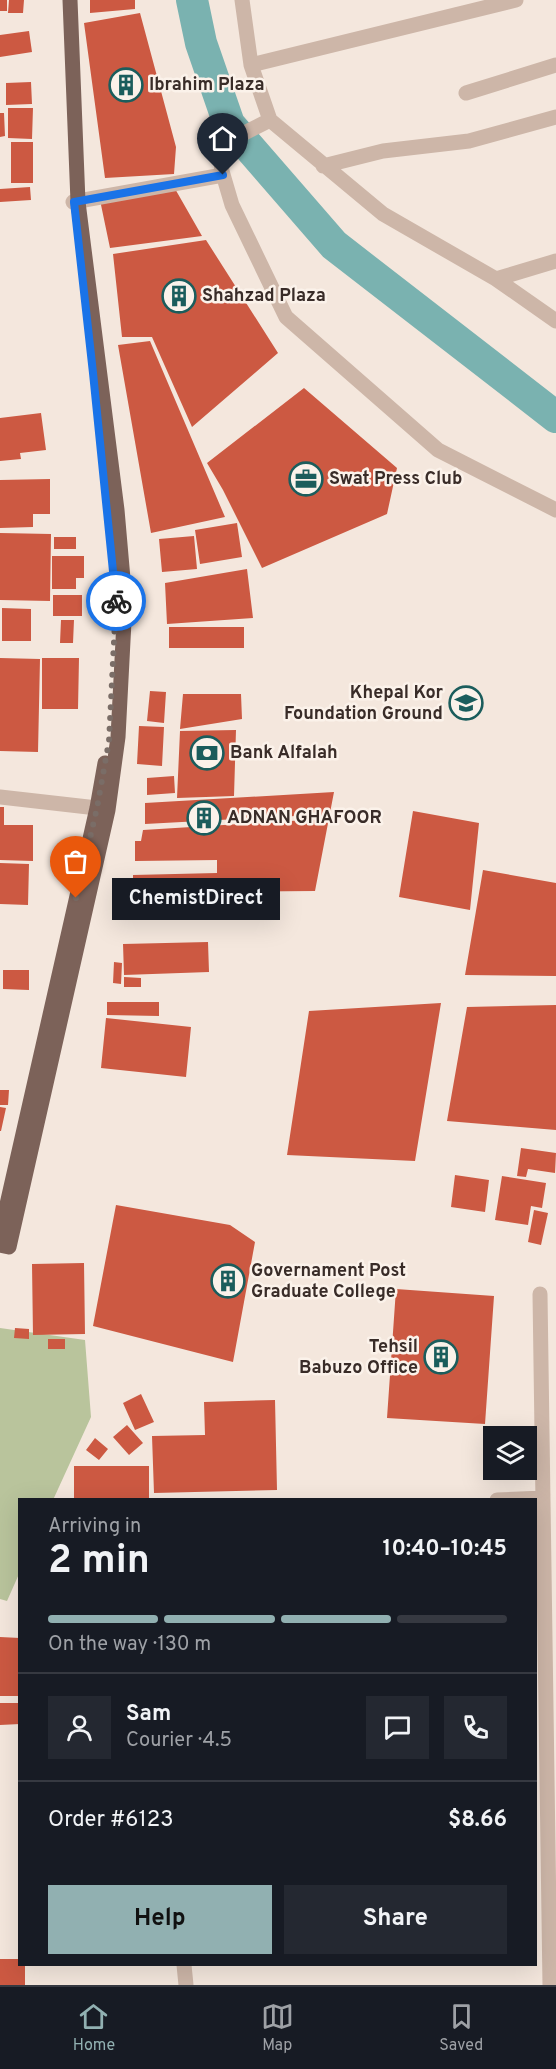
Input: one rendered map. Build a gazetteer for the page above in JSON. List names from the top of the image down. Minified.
{"places":{"building":["Ibrahim Plaza","Shahzad Plaza","ADNAN GHAFOOR","Governament Post Graduate College","Tehsil Babuzo Office"],"office":["Swat Press Club"],"school or university":["Khepal Kor Foundation Ground"],"bank":["Bank Alfalah"],"other":["ChemistDirect"]},"page":{"bubble":"ChemistDirect","heading":["2 min","Arriving in","10:40–10:45"],"panel":["Sam","Courier · 4.5","Order #6123","$8.66"],"bar":"On the way · 130 m","buttons":["Help","Share"],"tabs":["Home","Map","Saved"]}}
